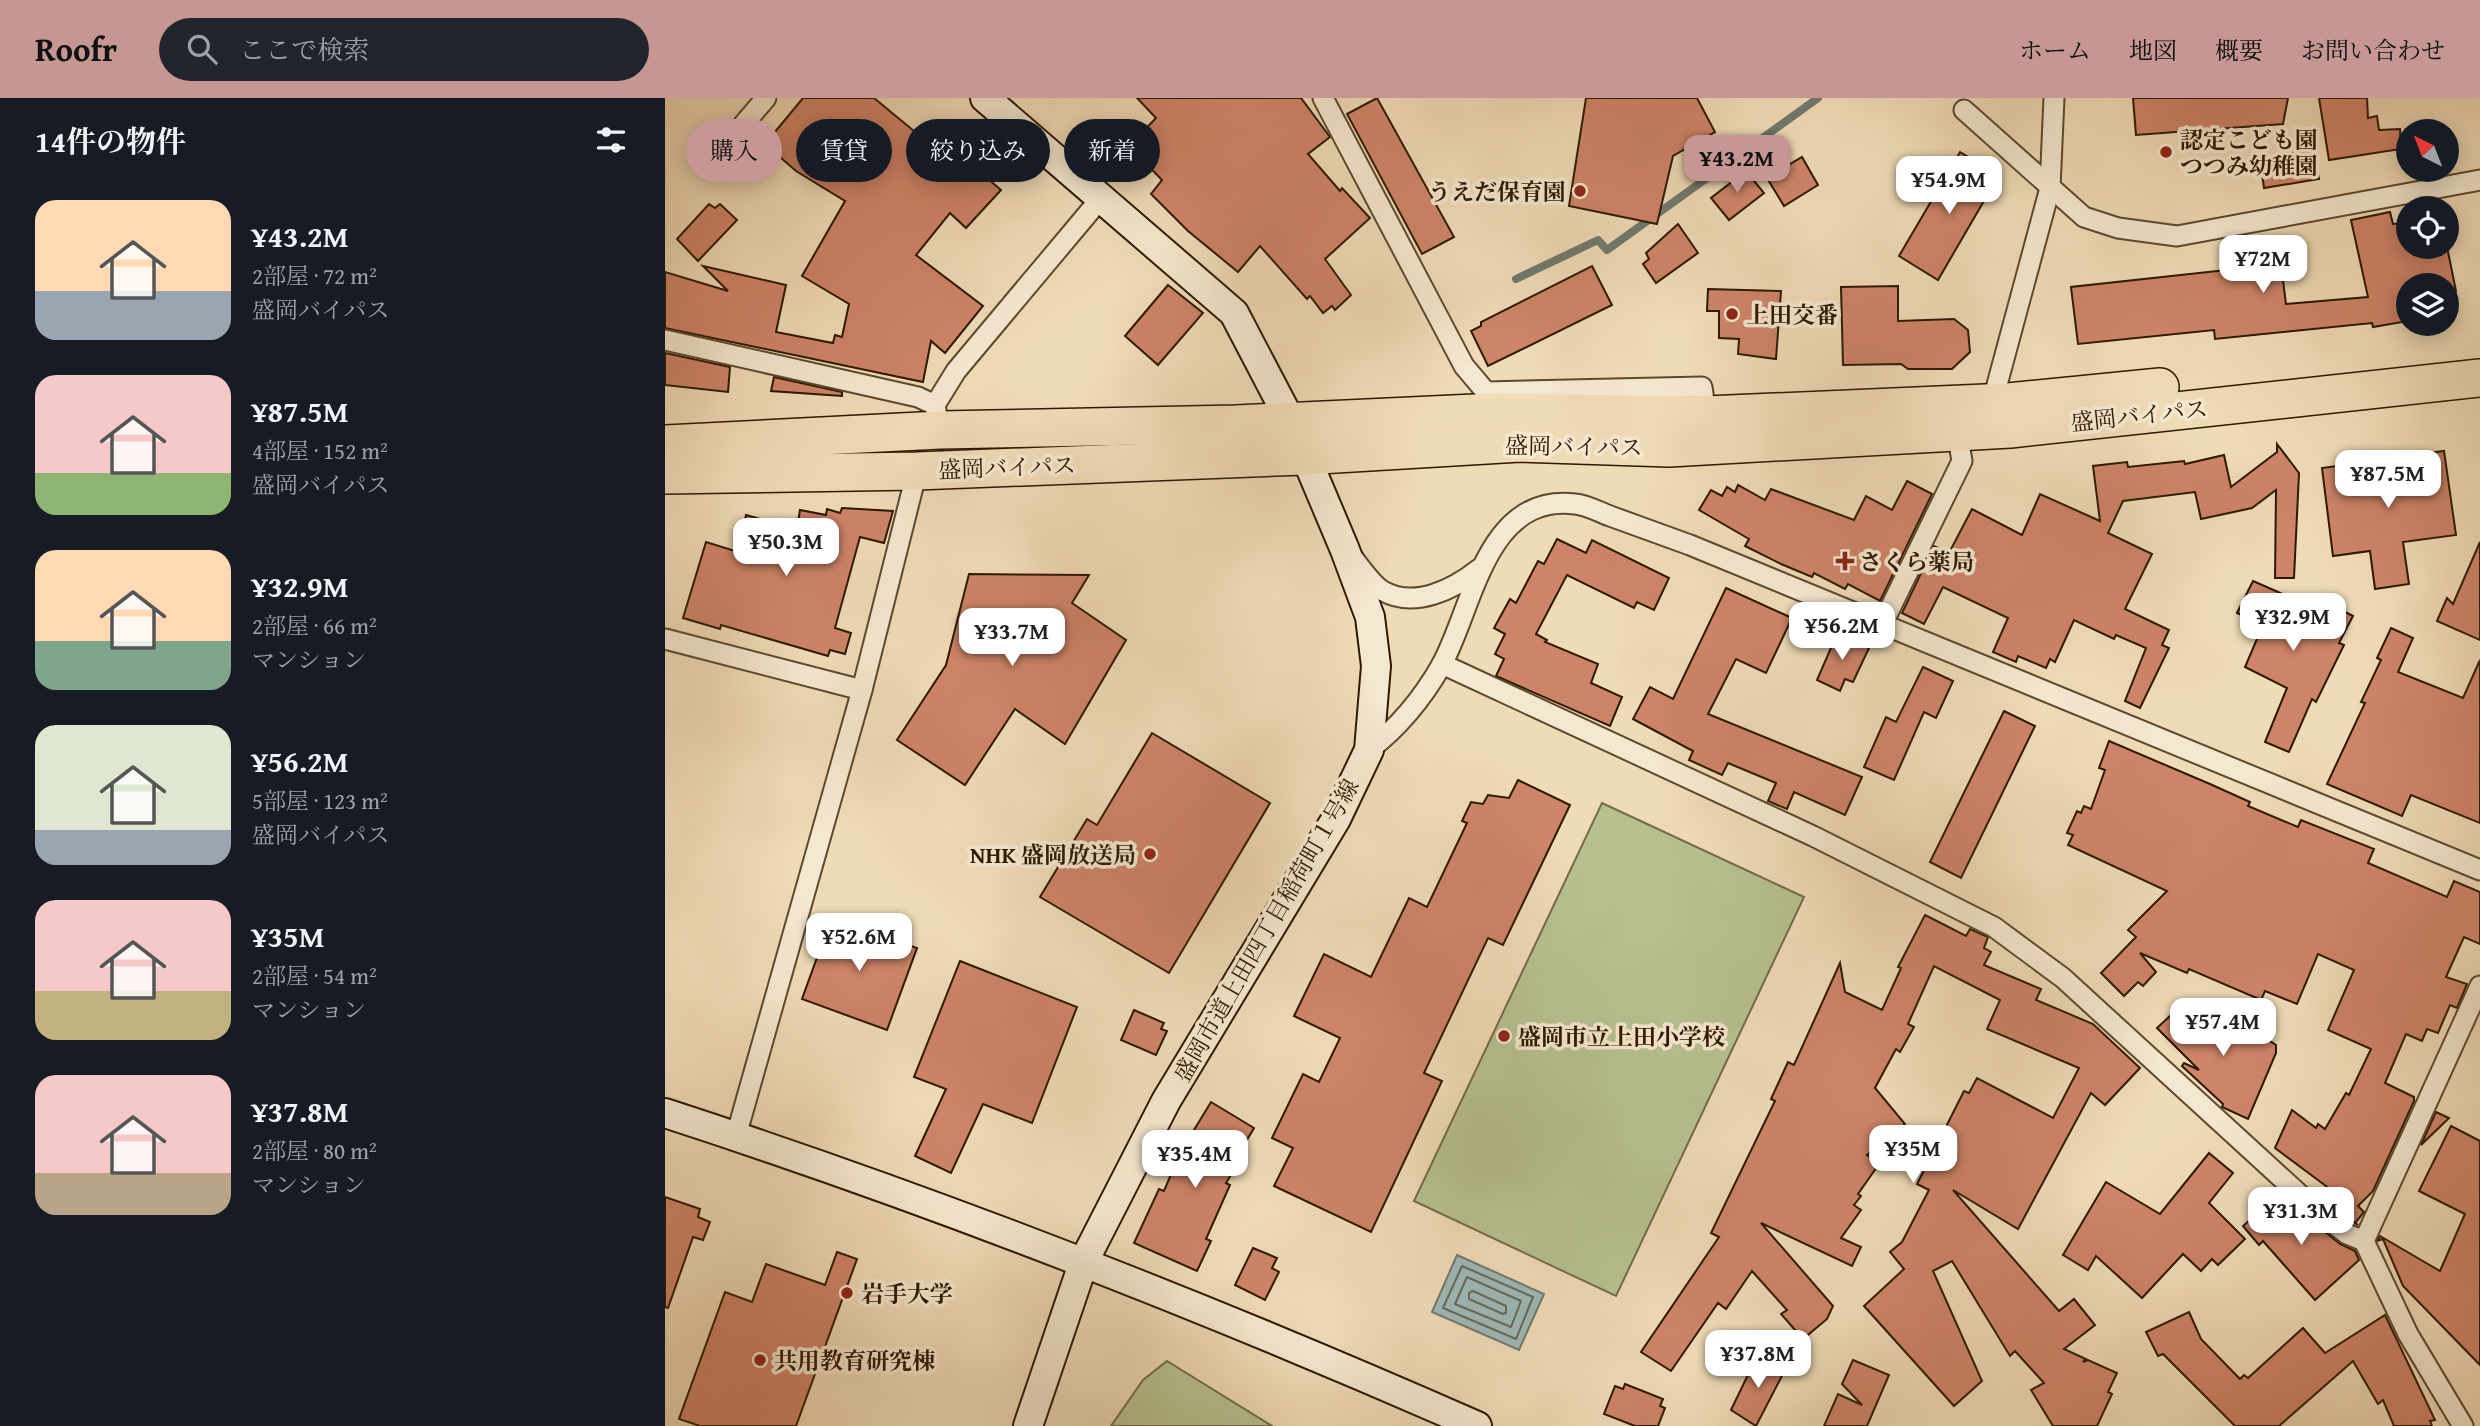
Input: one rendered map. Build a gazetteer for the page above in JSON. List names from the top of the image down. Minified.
{"streets":{"highway":["盛岡バイパス"],"street":["盛岡市道上田四丁目稲荷町１号線"]},"crossings":[["盛岡バイパス","盛岡市道上田四丁目稲荷町１号線"]],"places":{"other":["認定こども園 つつみ幼稚園","うえだ保育園","上田交番","NHK 盛岡放送局","盛岡市立上田小学校","岩手大学","共用教育研究棟"],"health":["さくら薬局"]},"north":"top left","page":{"header":"Roofr","search":"ここで検索","nav":["ホーム","地図","概要","お問い合わせ"],"heading":"14件の物件","chip":["購入","賃貸","絞り込み","新着"],"price":["¥43.2M","¥54.9M","¥72M","¥87.5M","¥50.3M","¥32.9M","¥56.2M","¥33.7M","¥52.6M","¥57.4M","¥35M","¥35.4M","¥31.3M","¥37.8M"],"list":[{"name":"¥43.2M","note":"2部屋 · 72 m² · 盛岡バイパス"},{"name":"¥87.5M","note":"4部屋 · 152 m² · 盛岡バイパス"},{"name":"¥32.9M","note":"2部屋 · 66 m² · マンション"},{"name":"¥56.2M","note":"5部屋 · 123 m² · 盛岡バイパス"},{"name":"¥35M","note":"2部屋 · 54 m² · マンション"},{"name":"¥37.8M","note":"2部屋 · 80 m² · マンション"}]}}
